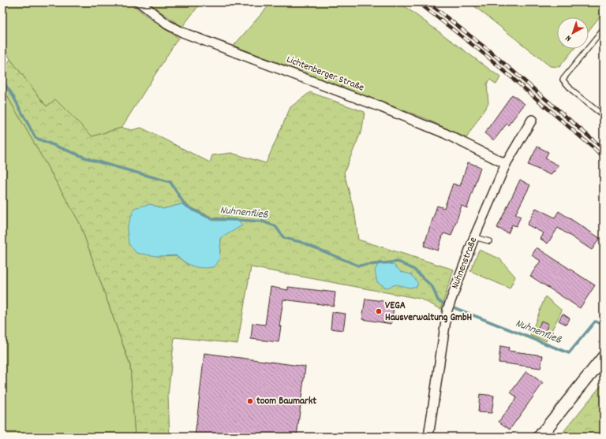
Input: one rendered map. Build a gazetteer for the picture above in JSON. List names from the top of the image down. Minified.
{"streets":{"street":["Lichtenberger Straße","Nuhnenstraße"]},"crossings":[["Lichtenberger Straße","Nuhnenstraße"]],"water":["Nuhnenfließ"],"places":["VEGA Hausverwaltung GmbH","toom Baumarkt"],"north":"bottom left"}
